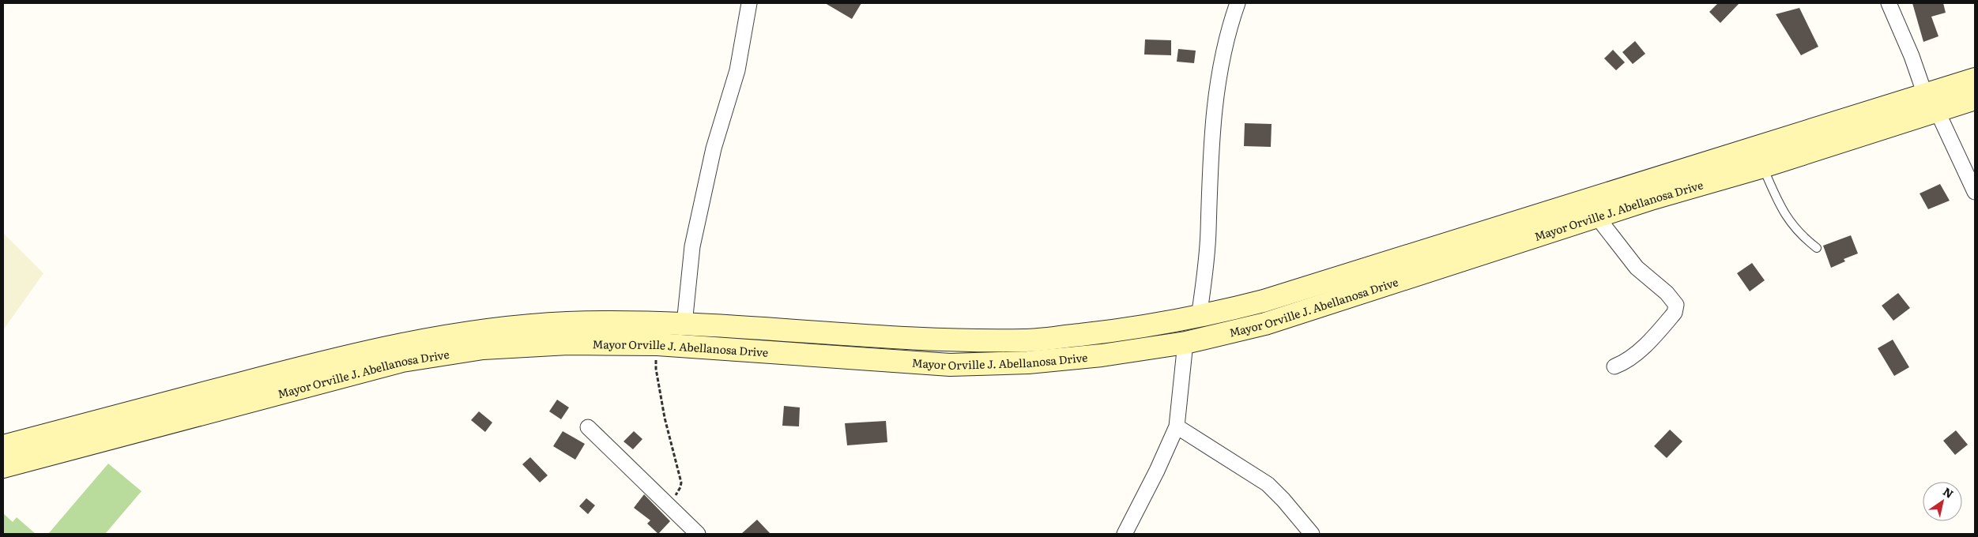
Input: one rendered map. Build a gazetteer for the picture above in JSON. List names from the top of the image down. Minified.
{"streets":{"main road":["Mayor Orville J. Abellanosa Drive"]},"north":"top right"}
